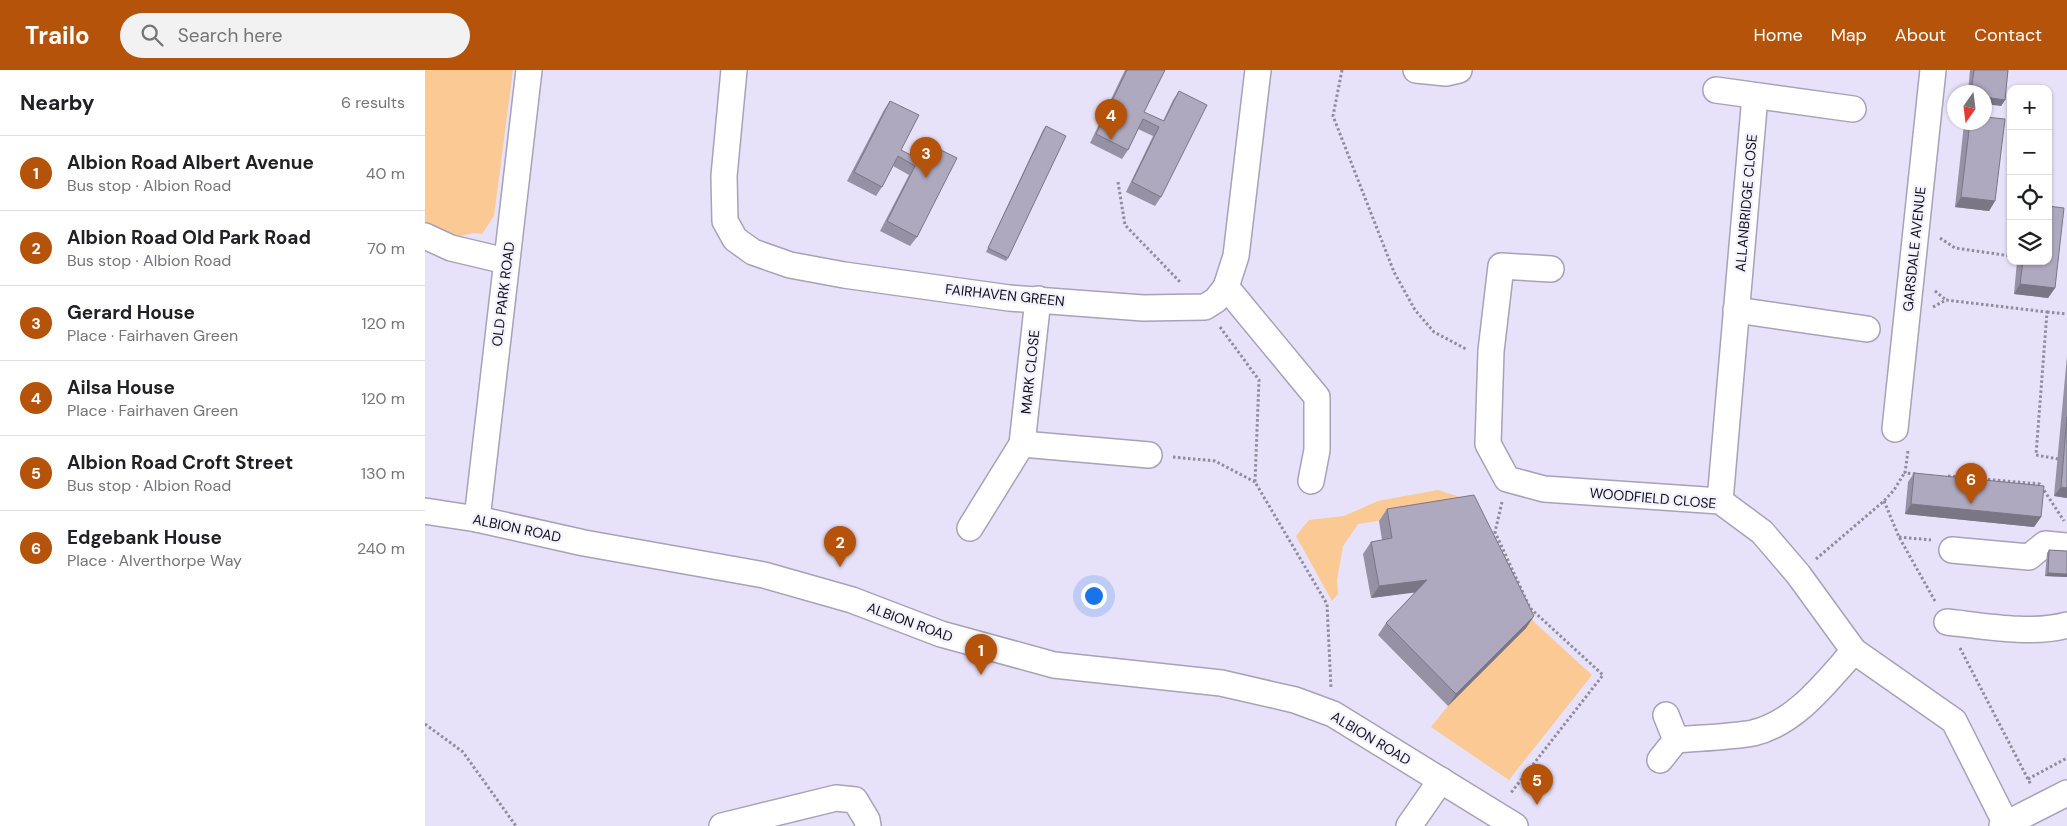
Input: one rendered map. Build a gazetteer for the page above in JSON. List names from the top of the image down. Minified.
{"streets":{"street":["ALLANBRIDGE CLOSE","GARSDALE AVENUE","OLD PARK ROAD","FAIRHAVEN GREEN","MARK CLOSE","WOODFIELD CLOSE","ALBION ROAD"]},"crossings":[["ALLANBRIDGE CLOSE","WOODFIELD CLOSE"],["OLD PARK ROAD","ALBION ROAD"],["FAIRHAVEN GREEN","MARK CLOSE"]],"north":"bottom","page":{"header":"Trailo","search":"Search here","nav":["Home","Map","About","Contact"],"heading":["Nearby","6 results"],"map_buttons":["+","−"],"pins":["4","3","6","2","1","5"],"list":[{"mark":"1","name":"Albion Road Albert Avenue","note":"Bus stop · Albion Road","value":"40 m"},{"mark":"2","name":"Albion Road Old Park Road","note":"Bus stop · Albion Road","value":"70 m"},{"mark":"3","name":"Gerard House","note":"Place · Fairhaven Green","value":"120 m"},{"mark":"4","name":"Ailsa House","note":"Place · Fairhaven Green","value":"120 m"},{"mark":"5","name":"Albion Road Croft Street","note":"Bus stop · Albion Road","value":"130 m"},{"mark":"6","name":"Edgebank House","note":"Place · Alverthorpe Way","value":"240 m"}]}}
